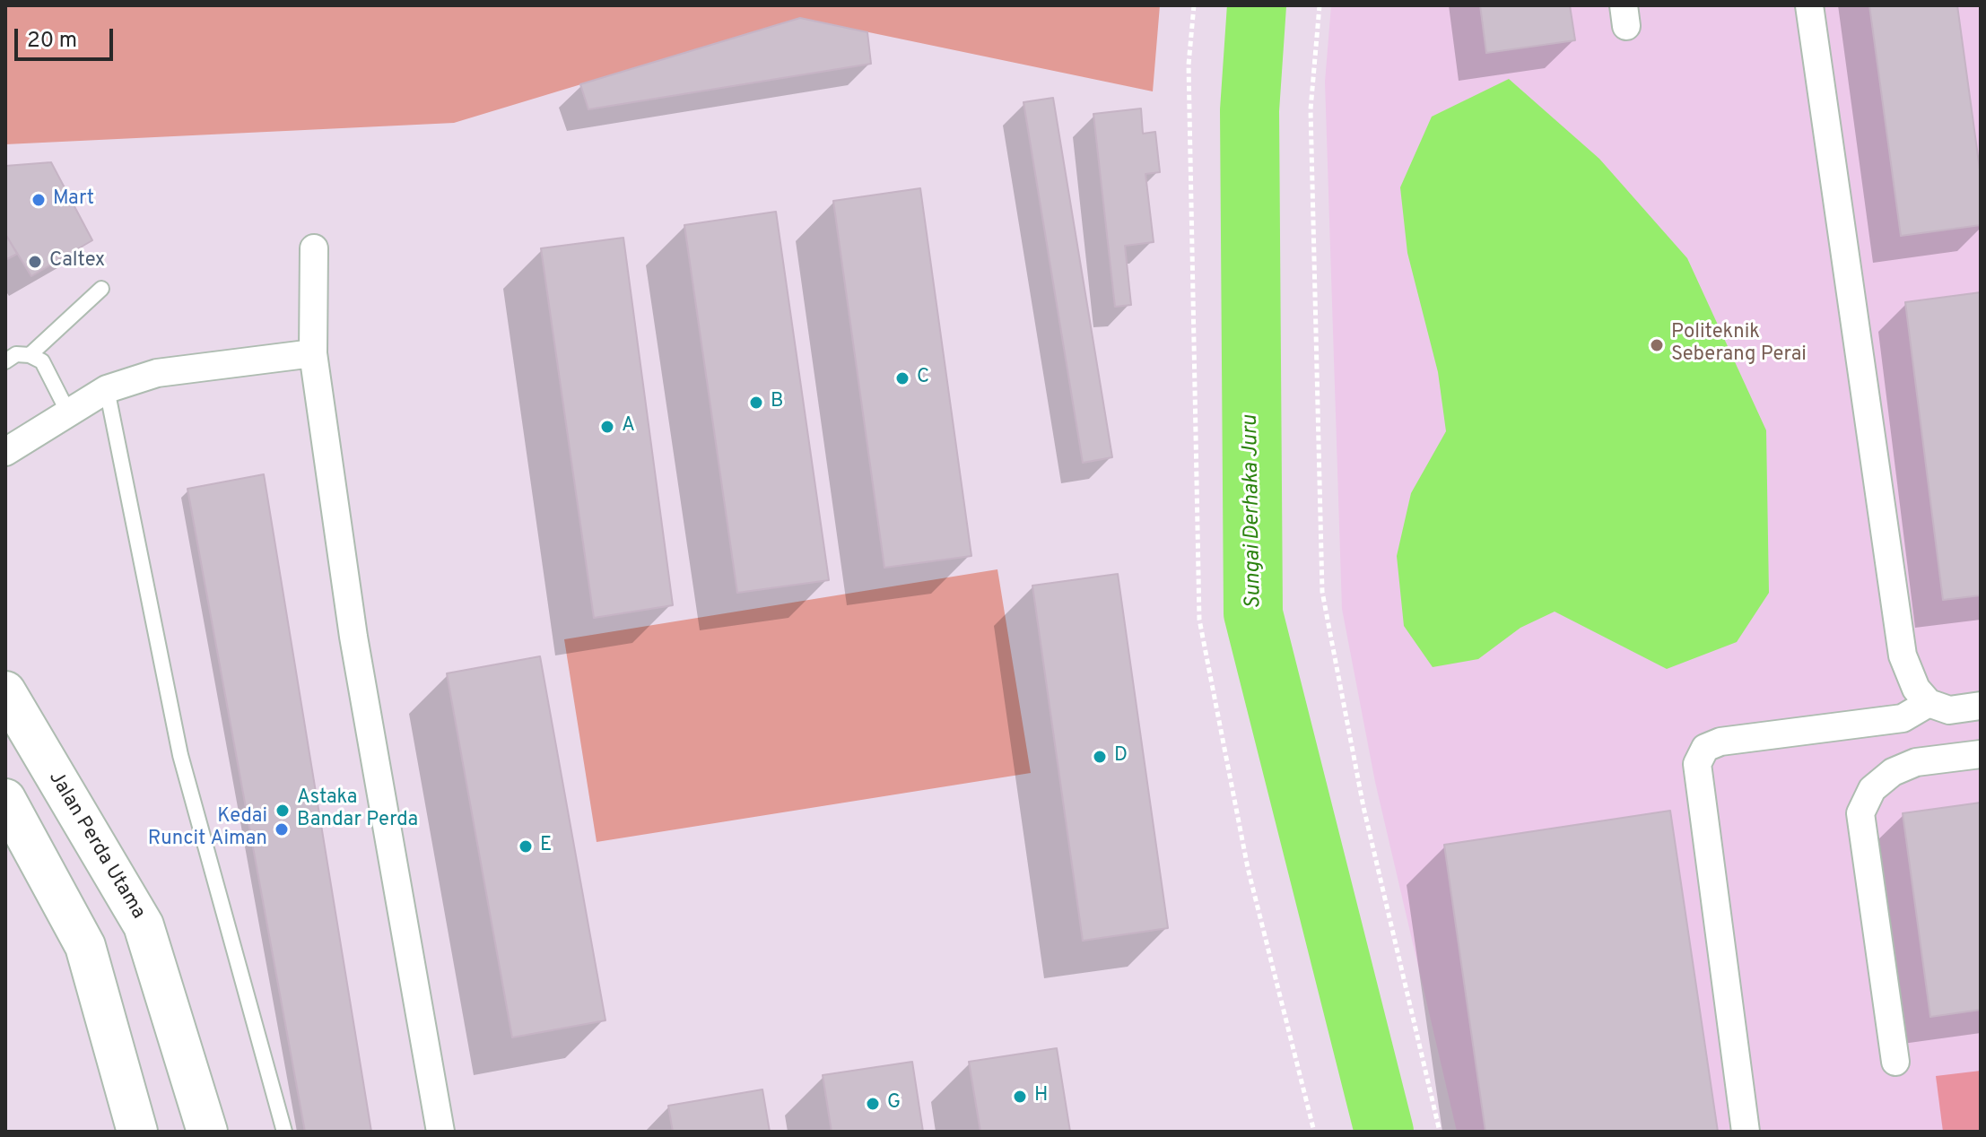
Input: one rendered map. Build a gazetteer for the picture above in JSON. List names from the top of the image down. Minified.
{"streets":{"street":["Jalan Perda Utama"]},"water":["Sungai Derhaka Juru"],"places":["Mart","Caltex","Politeknik Seberang Perai","C","B","A","D","Astaka Bandar Perda","Kedai Runcit Aiman","E","H","G"],"scale_bar":"20 m"}
